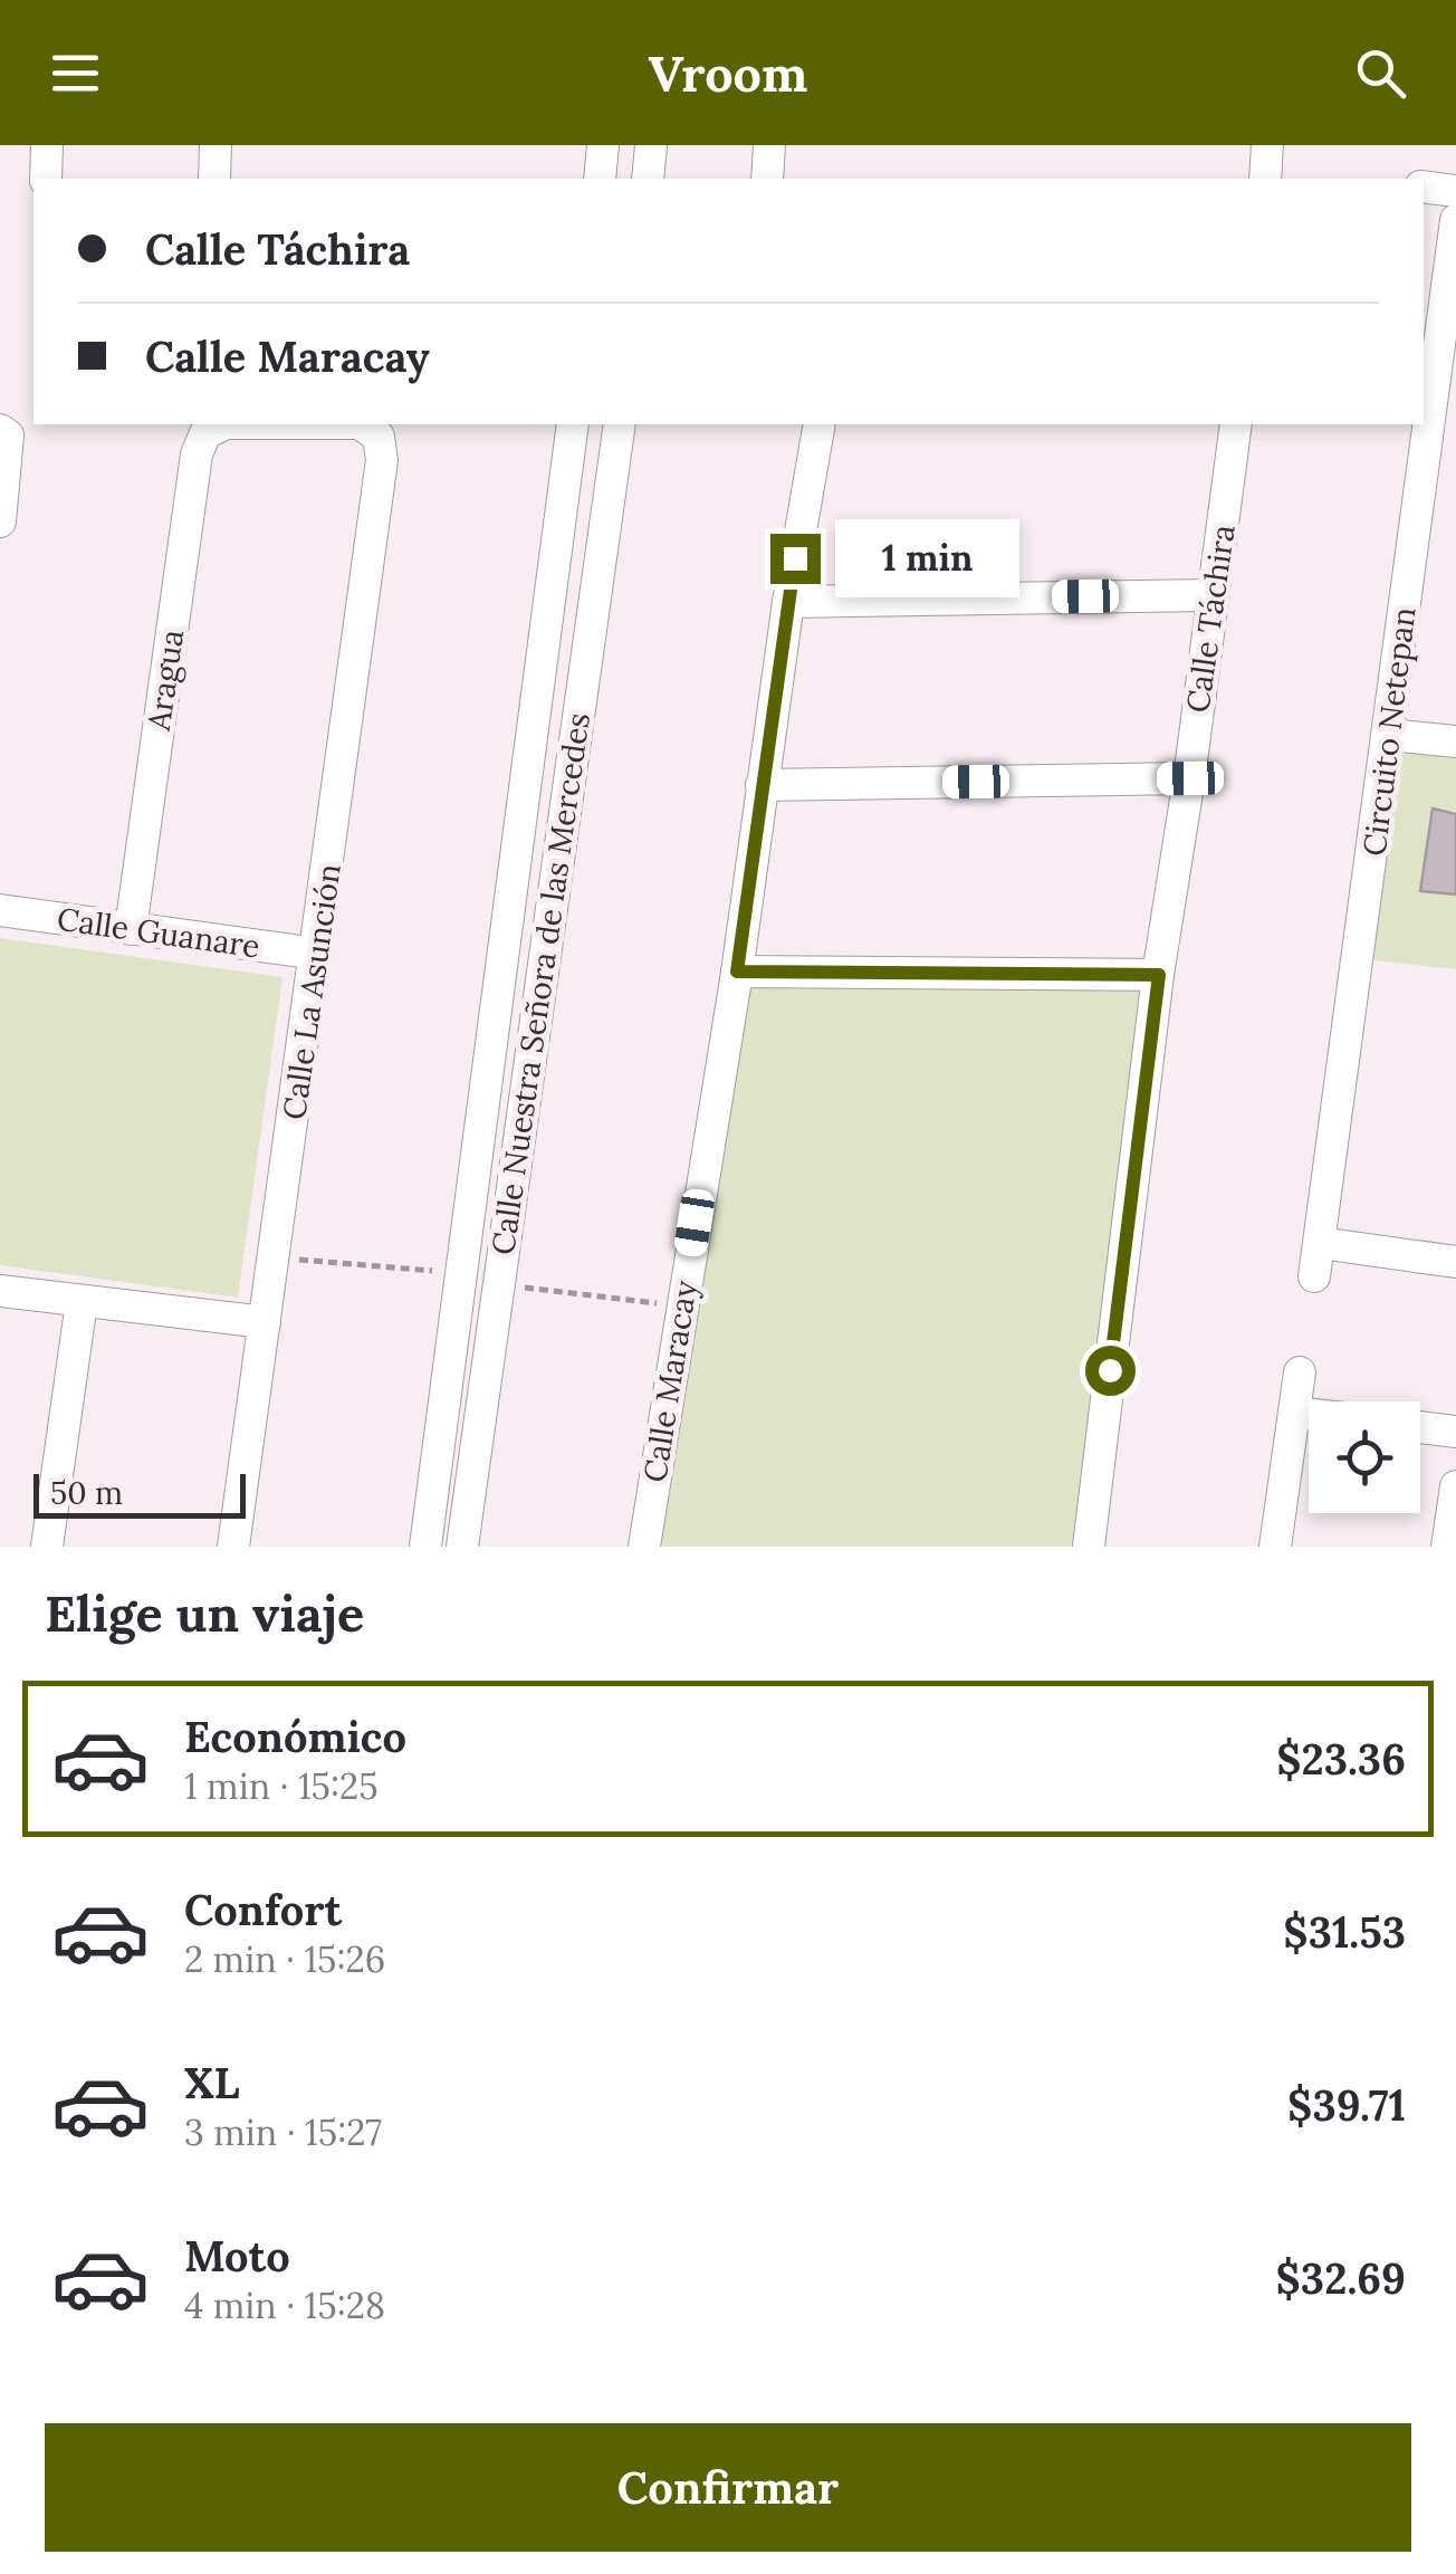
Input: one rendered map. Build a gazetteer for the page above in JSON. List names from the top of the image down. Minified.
{"streets":{"street":["Calle Táchira","Aragua","Circuito Netepan","Calle Guanare","Calle Nuestra Señora de las Mercedes","Calle La Asunción","Calle Maracay"]},"crossings":[["Aragua","Calle Guanare"],["Aragua","Calle La Asunción"],["Calle Guanare","Calle La Asunción"]],"scale_bar":"50 m","page":{"header":"Vroom","banner":["Calle Táchira","Calle Maracay"],"bubble":"1 min","scale":"50 m","heading":"Elige un viaje","list":[{"name":"Económico","note":"1 min · 15:25","value":"$23.36"},{"name":"Confort","note":"2 min · 15:26","value":"$31.53"},{"name":"XL","note":"3 min · 15:27","value":"$39.71"},{"name":"Moto","note":"4 min · 15:28","value":"$32.69"}],"buttons":"Confirmar"}}
